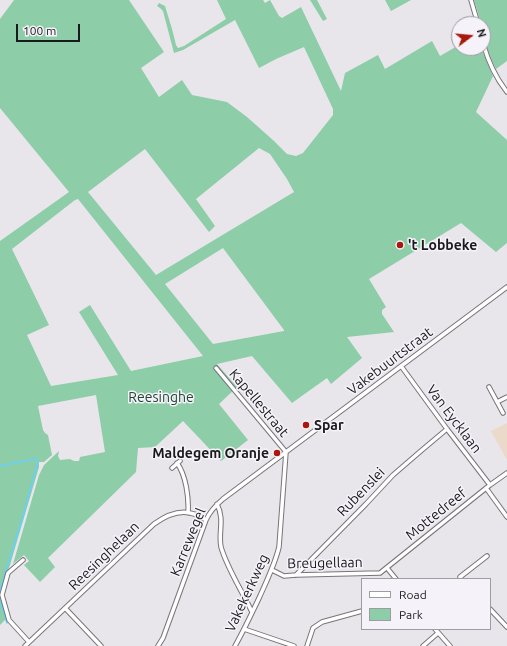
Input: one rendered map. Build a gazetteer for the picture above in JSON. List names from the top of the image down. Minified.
{"streets":{"street":["Vakebuurtstraat","Kapellestraat","Van Eycklaan","Rubenslei","Mottedreef","Karrewegel","Reesinghelaan","Breugellaan","Vakekerkweg"]},"crossings":[["Vakebuurtstraat","Kapellestraat"],["Vakebuurtstraat","Van Eycklaan"],["Vakebuurtstraat","Karrewegel"],["Vakebuurtstraat","Vakekerkweg"],["Kapellestraat","Karrewegel"],["Kapellestraat","Vakekerkweg"],["Van Eycklaan","Rubenslei"],["Van Eycklaan","Mottedreef"],["Rubenslei","Breugellaan"],["Mottedreef","Breugellaan"],["Karrewegel","Reesinghelaan"],["Karrewegel","Vakekerkweg"],["Breugellaan","Vakekerkweg"]],"parks":["Reesinghe"],"places":["'t Lobbeke","Spar","Maldegem Oranje"],"legend":["Road","Park"],"scale_bar":"100 m","north":"right"}
